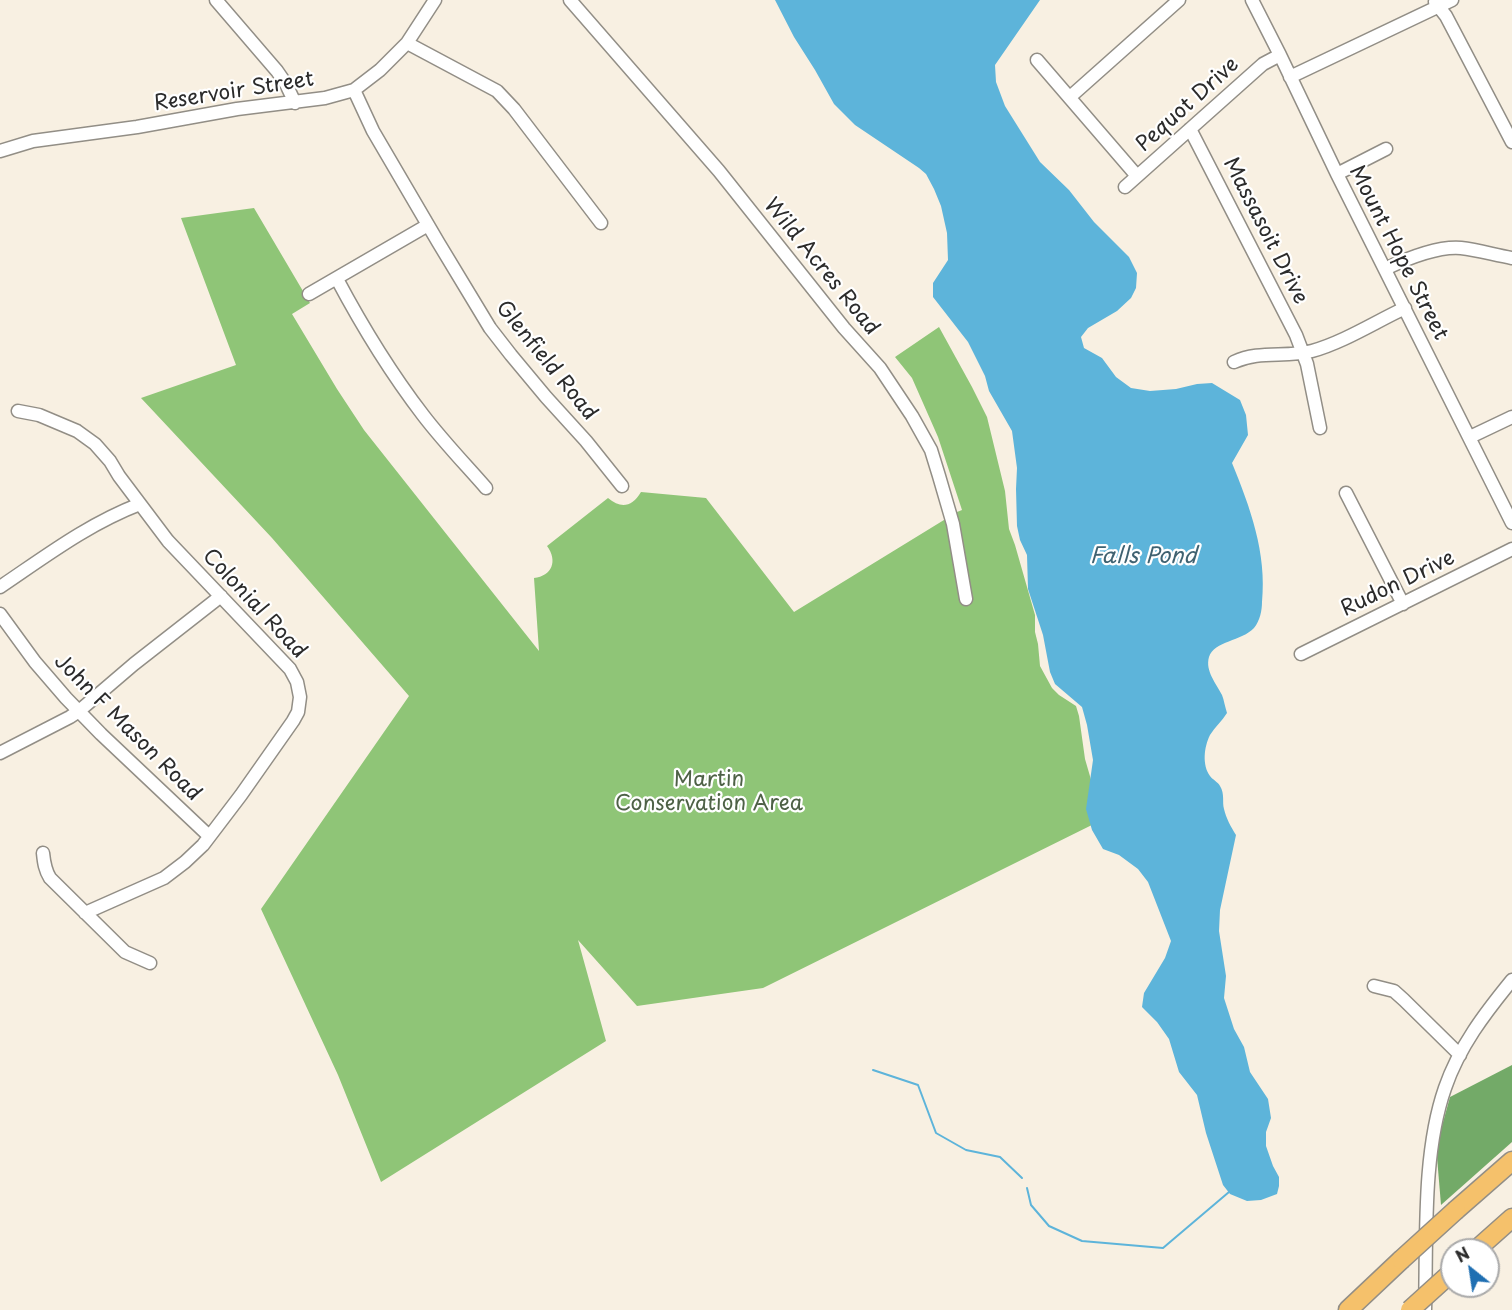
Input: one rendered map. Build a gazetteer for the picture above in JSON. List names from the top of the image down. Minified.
{"streets":{"street":["Reservoir Street","Pequot Drive","Massasoit Drive","Mount Hope Street","Wild Acres Road","Glenfield Road","Rudon Drive","Colonial Road","John F Mason Road"]},"crossings":[["Reservoir Street","Glenfield Road"],["Pequot Drive","Massasoit Drive"],["Pequot Drive","Mount Hope Street"],["Colonial Road","John F Mason Road"]],"water":["Falls Pond"],"parks":["Martin Conservation Area"],"north":"top left"}
